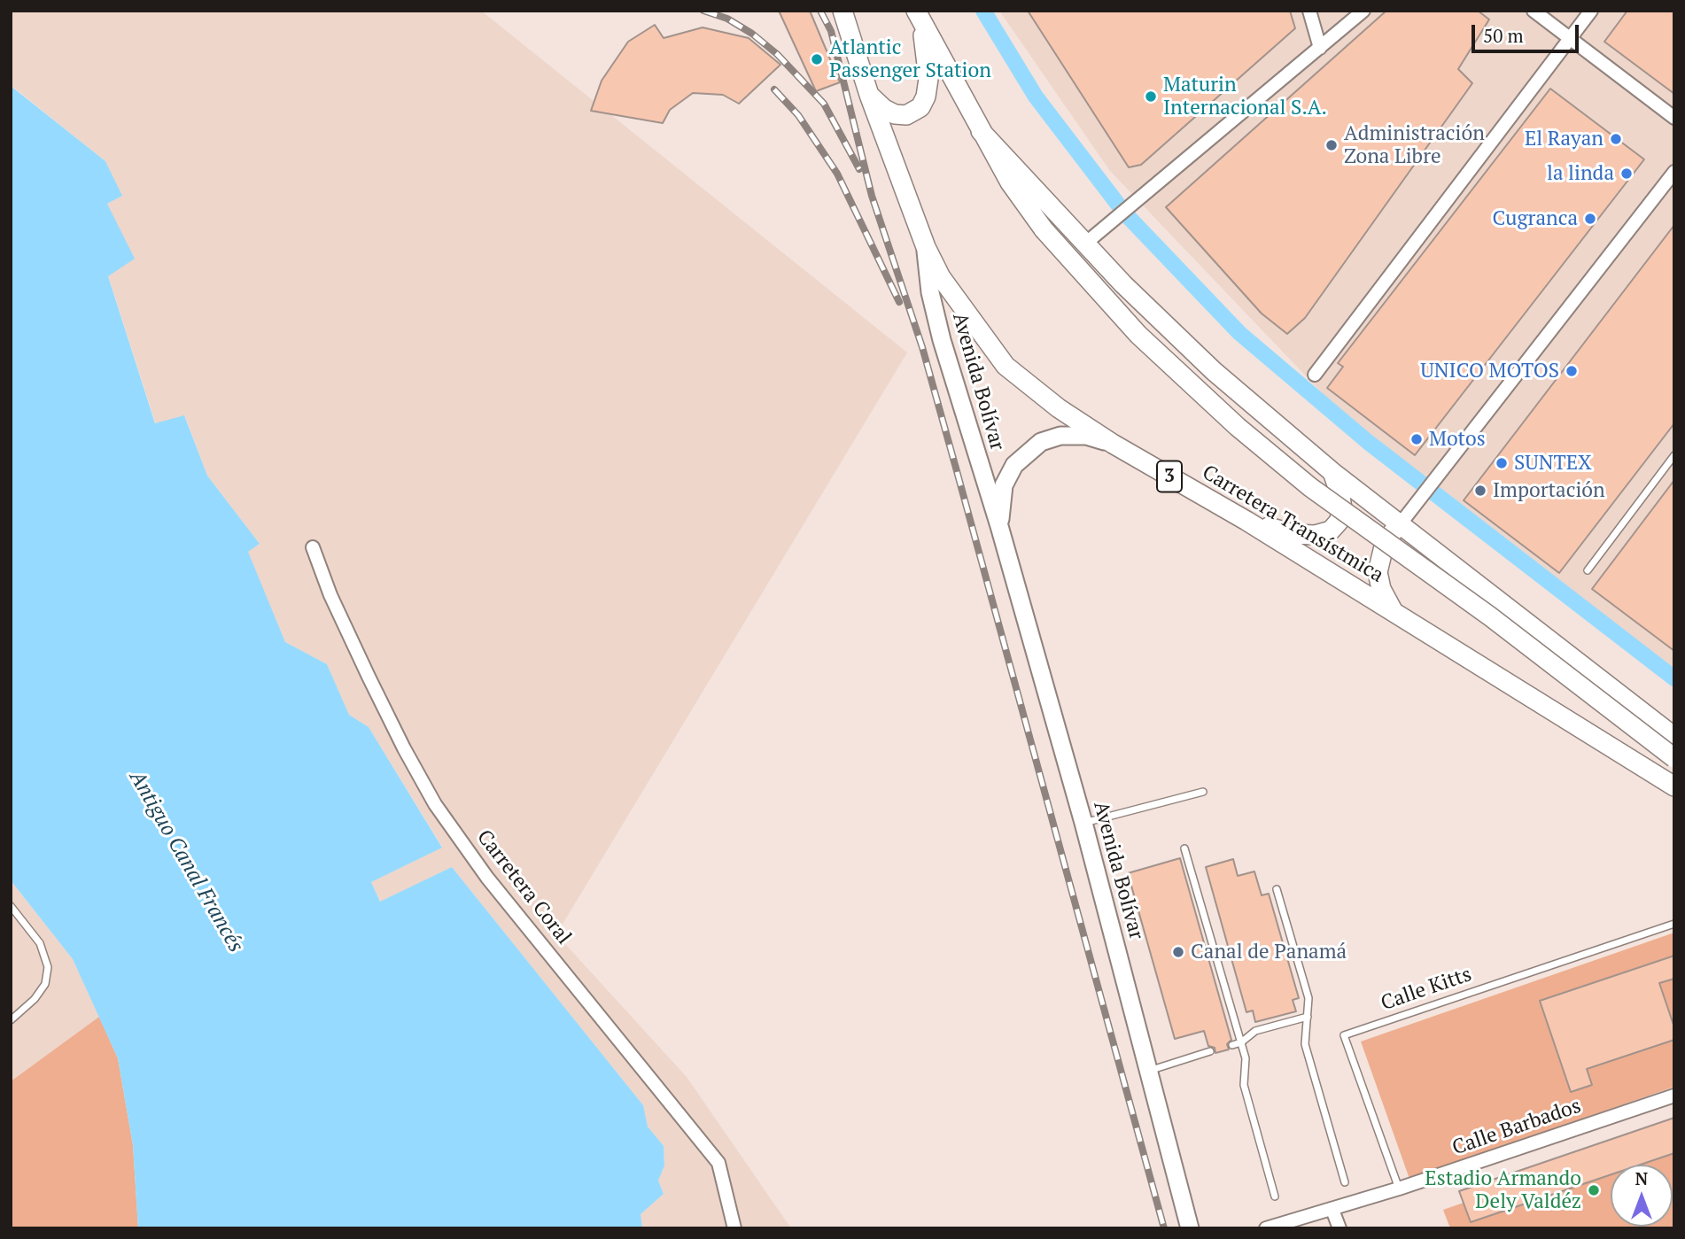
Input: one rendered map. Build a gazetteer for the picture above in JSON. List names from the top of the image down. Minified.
{"streets":{"main road":["Avenida Bolívar","3","Carretera Transístmica"],"street":["Carretera Coral","Calle Barbados"],"lane":["Calle Kitts"]},"crossings":[["Avenida Bolívar","Carretera Transístmica"],["Calle Kitts","Calle Barbados"]],"water":["Antiguo Canal Francés"],"places":["Atlantic Passenger Station","Maturin Internacional S.A.","El Rayan","Administración Zona Libre","la linda","Cugranca","UNICO MOTOS","Motos","SUNTEX","Importación","Canal de Panamá","Estadio Armando Dely Valdéz"],"scale_bar":"50 m","north":"top"}
